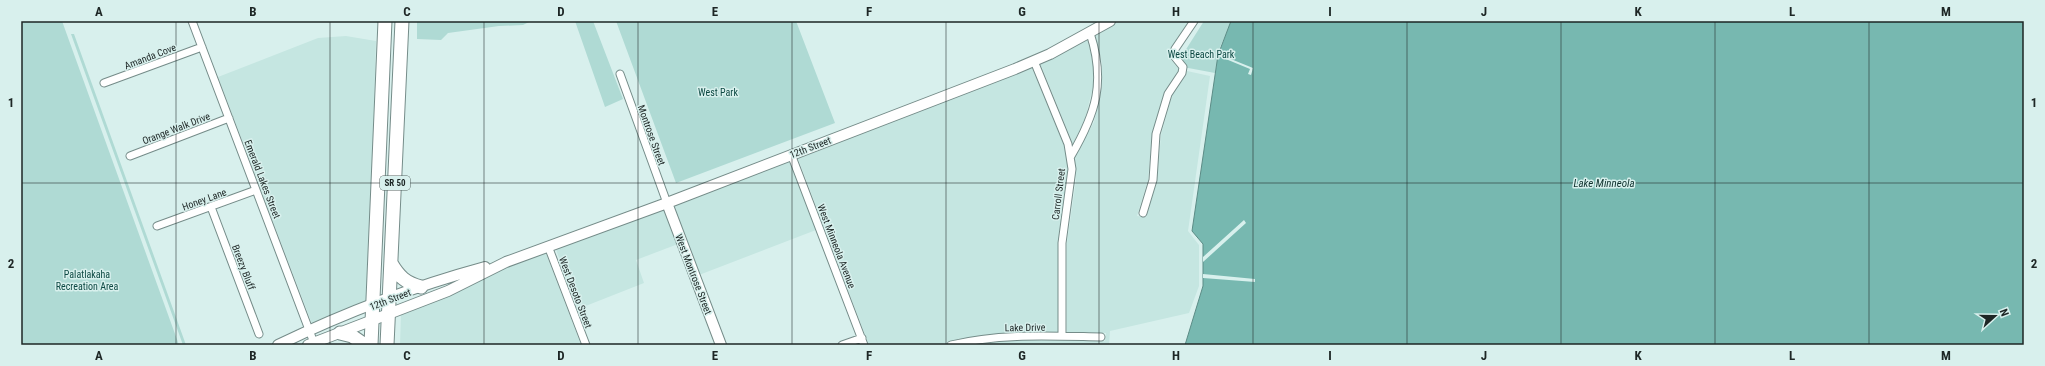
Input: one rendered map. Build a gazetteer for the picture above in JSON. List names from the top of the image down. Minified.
{"streets":{"highway":["SR 50"],"main road":["12th Street","West Montrose Street"],"street":["Amanda Cove","Orange Walk Drive","Montrose Street","Emerald Lakes Street","Carroll Street","Honey Lane","West Minneola Avenue","Breezy Bluff","West Desoto Street","Lake Drive"]},"crossings":[["Amanda Cove","Emerald Lakes Street"],["Orange Walk Drive","Emerald Lakes Street"],["Montrose Street","12th Street"],["Montrose Street","West Montrose Street"],["12th Street","Emerald Lakes Street"],["12th Street","SR 50"],["12th Street","Carroll Street"],["12th Street","West Minneola Avenue"],["12th Street","West Montrose Street"],["12th Street","West Desoto Street"],["Emerald Lakes Street","Honey Lane"],["Carroll Street","Lake Drive"],["Honey Lane","Breezy Bluff"]],"water":["Lake Minneola"],"parks":["West Beach Park","West Park","Palatlakaha Recreation Area"],"north":"right","grid":{"columns":["A","B","C","D","E","F","G","H","I","J","K","L","M"],"rows":["1","2"]}}
